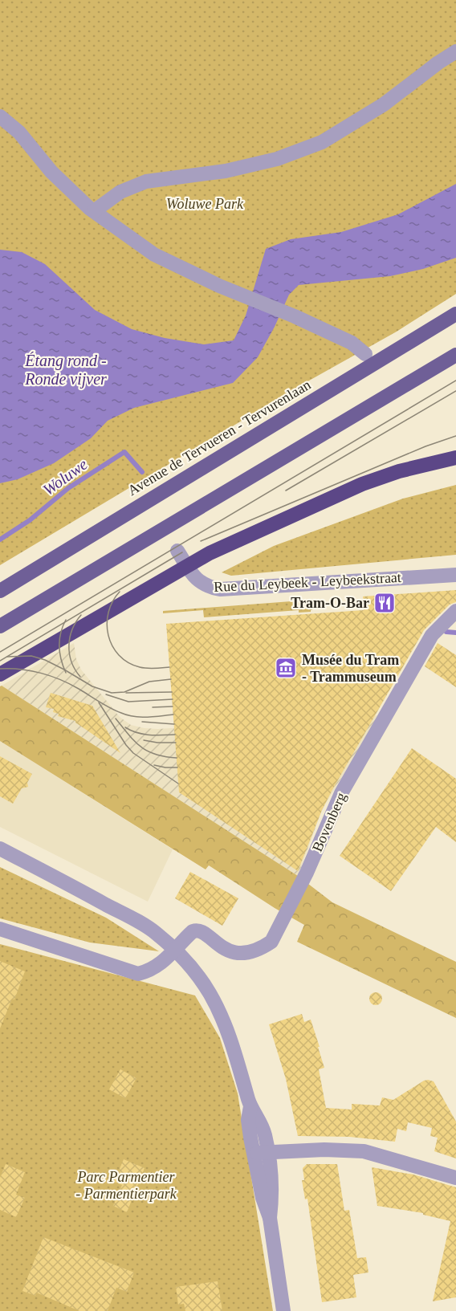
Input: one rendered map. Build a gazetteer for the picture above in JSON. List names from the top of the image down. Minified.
{"streets":{"main road":["Avenue de Tervueren - Tervurenlaan"],"street":["Rue du Leybeek - Leybeekstraat","Bovenberg"]},"water":["Étang rond - Ronde vijver","Woluwe"],"parks":["Woluwe Park","Parc Parmentier - Parmentierpark"],"places":{"restaurant":["Tram-O-Bar"],"museum":["Musée du Tram - Trammuseum"]}}
